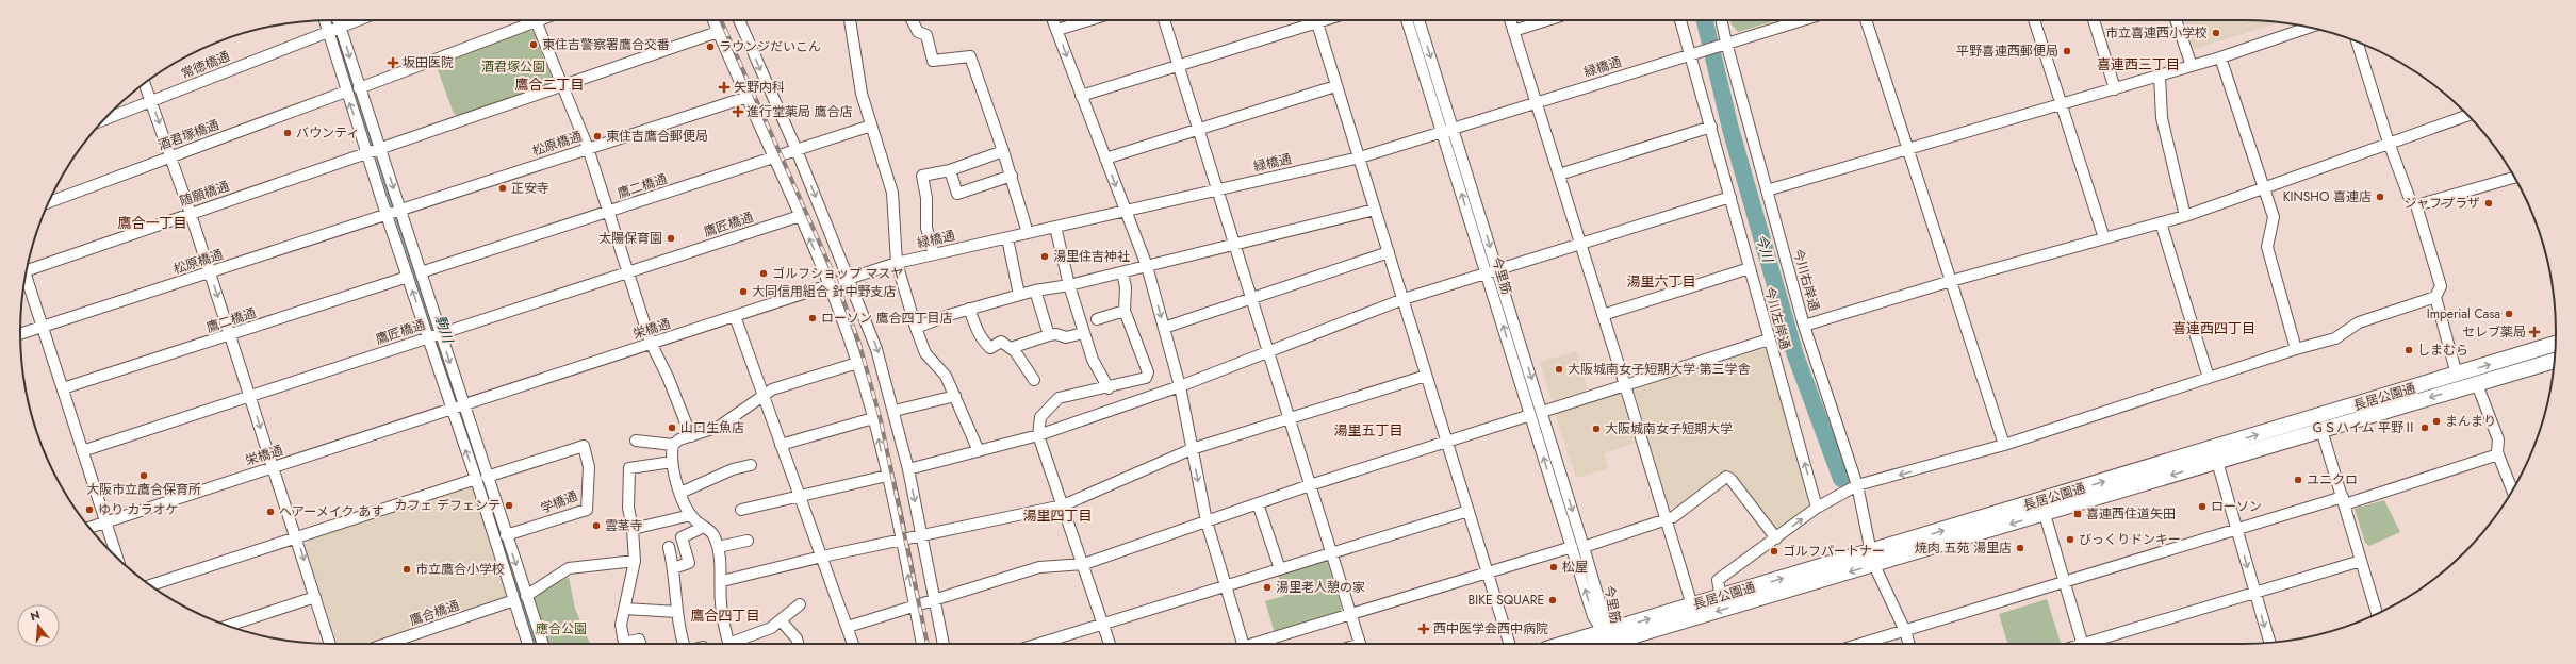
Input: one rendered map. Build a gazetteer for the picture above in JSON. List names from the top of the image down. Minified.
{"streets":{"highway":["長居公園通"],"street":["常徳橋通","緑橋通","酒君塚橋通","松原橋通","鷹二橋通","随願橋通","鷹匠橋通","今里筋","今川右岸通","今川左岸通","栄橋通","学橋通","鷹合橋通"]},"crossings":[["緑橋通","今里筋"],["緑橋通","今川右岸通"],["緑橋通","今川左岸通"],["緑橋通","栄橋通"],["今里筋","長居公園通"],["今川右岸通","長居公園通"]],"districts":["喜連西三丁目","鷹合二丁目","鷹合一丁目","湯里六丁目","喜連西四丁目","湯里五丁目","湯里四丁目","鷹合四丁目"],"water":["今川","駒川"],"parks":["酒君塚公園","應合公園"],"places":{"other":["市立喜連西小学校","東住吉警察署鷹合交番","ラウンジだいこん","平野喜連西郵便局","バウンティ","東住吉鷹合郵便局","正安寺","KINSHO 喜連店","ジャフプラザ","太陽保育園","湯里住吉神社","ゴルフショップ マスヤ","大同信用組合 針中野支店","Imperial Casa","ローソン 鷹合四丁目店","しまむら","大阪城南女子短期大学 第三学舎","まんまり","山口生魚店","ＧＳハイム 平野Ⅱ","大阪城南女子短期大学","大阪市立鷹合保育所","ユニクロ","カフェ デフェンテ","ローソン","ゆり カラオケ","ヘアーメイク あす","雲茎寺","びっくりドンキー","焼肉 五苑 湯里店","ゴルフパートナー","松屋","市立鷹合小学校","湯里老人憩の家","BIKE SQUARE"],"health":["坂田医院","矢野内科","進行堂薬局 鷹合店","セレブ薬局","西中医学会西中病院"],"transit":["喜連西住道矢田"]},"north":"top"}
